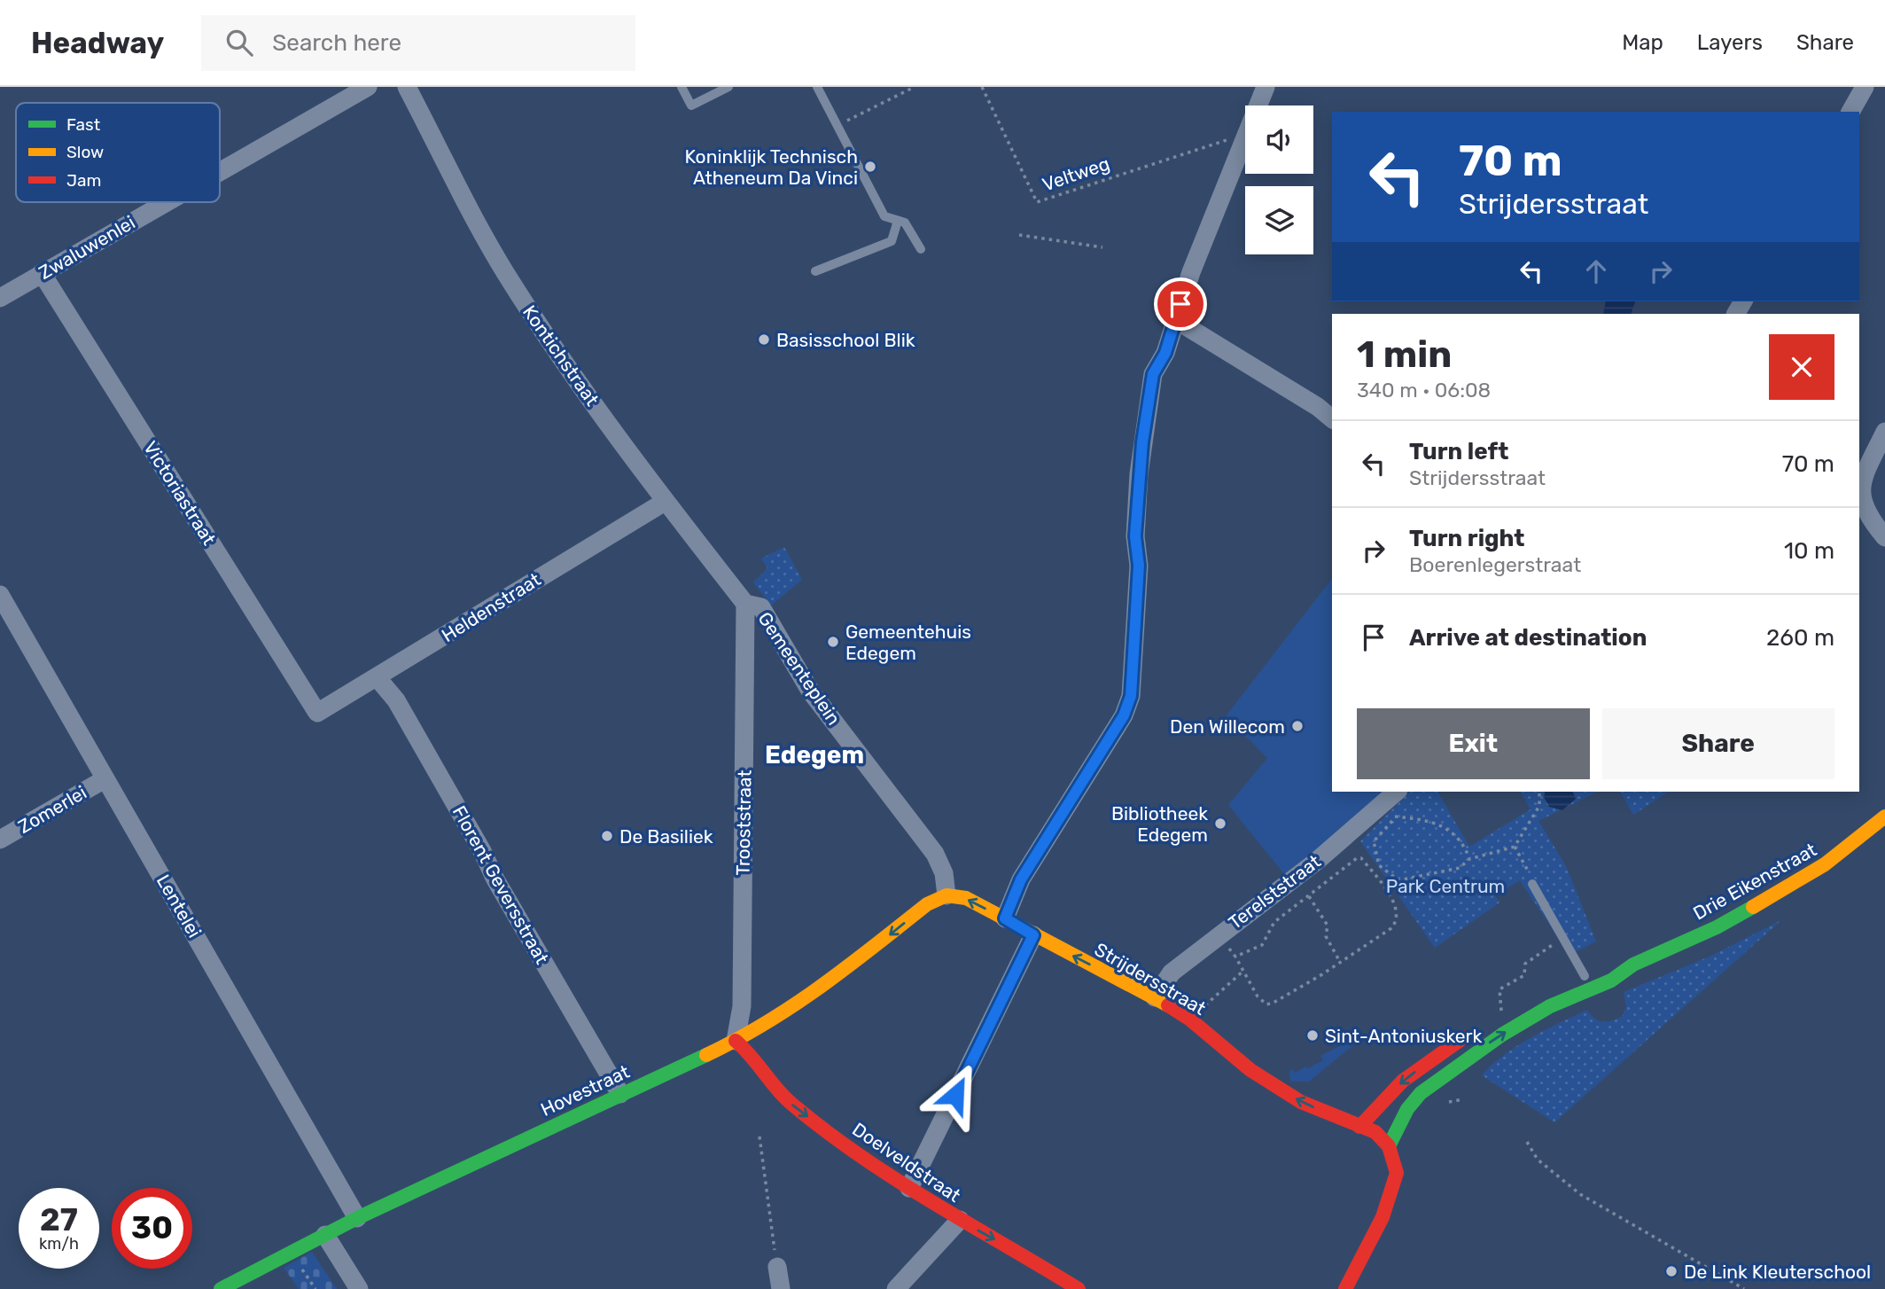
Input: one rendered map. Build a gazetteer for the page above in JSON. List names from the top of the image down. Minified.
{"streets":{"street":["Zwaluwenlei","Kontichstraat","Victoriastraat","Heldenstraat","Gemeenteplein","Zomerlei","Trooststraat","Drie Eikenstraat","Florent Geversstraat","Terelststraat","Lentelei","Strijdersstraat","Hovestraat","Doelveldstraat"],"path":["Veltweg"]},"crossings":[["Zwaluwenlei","Victoriastraat"],["Kontichstraat","Heldenstraat"],["Kontichstraat","Gemeenteplein"],["Kontichstraat","Trooststraat"],["Victoriastraat","Heldenstraat"],["Heldenstraat","Florent Geversstraat"],["Gemeenteplein","Trooststraat"],["Gemeenteplein","Strijdersstraat"],["Gemeenteplein","Hovestraat"],["Zomerlei","Lentelei"],["Trooststraat","Hovestraat"],["Trooststraat","Doelveldstraat"],["Florent Geversstraat","Hovestraat"],["Terelststraat","Strijdersstraat"],["Lentelei","Hovestraat"],["Strijdersstraat","Hovestraat"],["Hovestraat","Doelveldstraat"]],"one_way":["Strijdersstraat","Doelveldstraat"],"districts":["Edegem"],"parks":["Park Centrum"],"places":["Koninklijk Technisch Atheneum Da Vinci","Basisschool Blik","Gemeentehuis Edegem","Den Willecom","Bibliotheek Edegem","De Basiliek","Sint-Antoniuskerk","De Link Kleuterschool"],"legend":["Fast","Slow","Jam"],"page":{"header":"Headway","search":"Search here","nav":["Map","Layers","Share"],"turn":["70 m","Strijdersstraat"],"heading":["1 min","340 m · 06:08"],"list":[{"name":"Turn left","note":"Strijdersstraat","value":"70 m"},{"name":"Turn right","note":"Boerenlegerstraat","value":"10 m"},{"name":"Arrive at destination","value":"260 m"}],"buttons":["Exit","Share"],"speed":"27 km/h","limit":"30"}}
